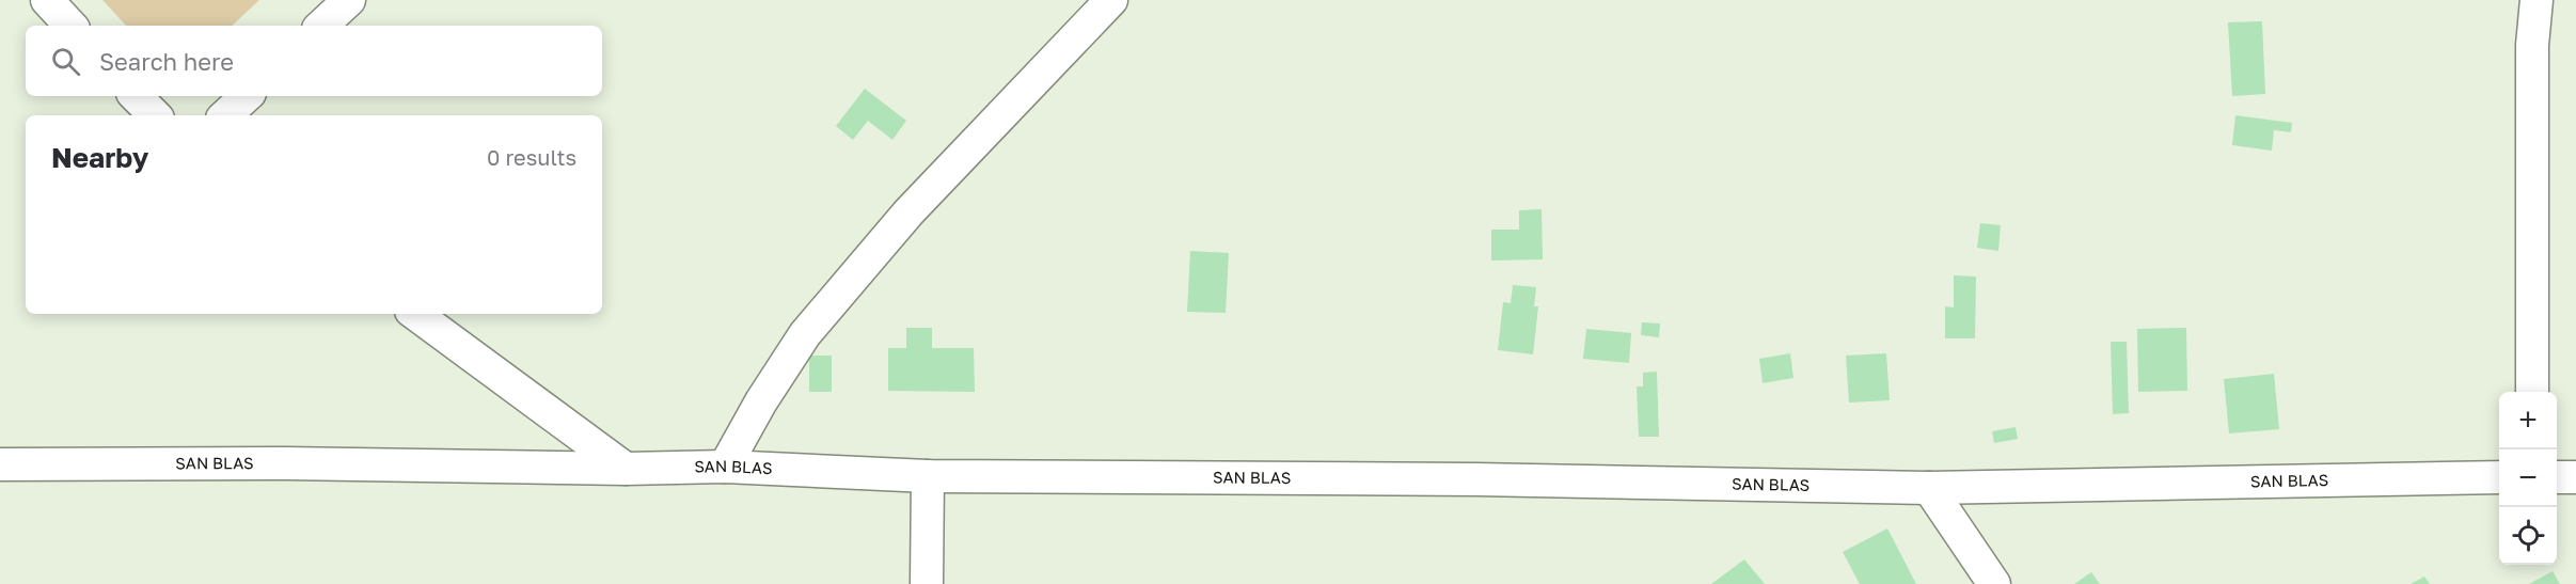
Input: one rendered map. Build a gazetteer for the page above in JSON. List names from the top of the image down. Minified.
{"streets":{"street":["SAN BLAS"]},"page":{"search":"Search here","heading":["Nearby","0 results"],"map_buttons":["+","−"]}}
